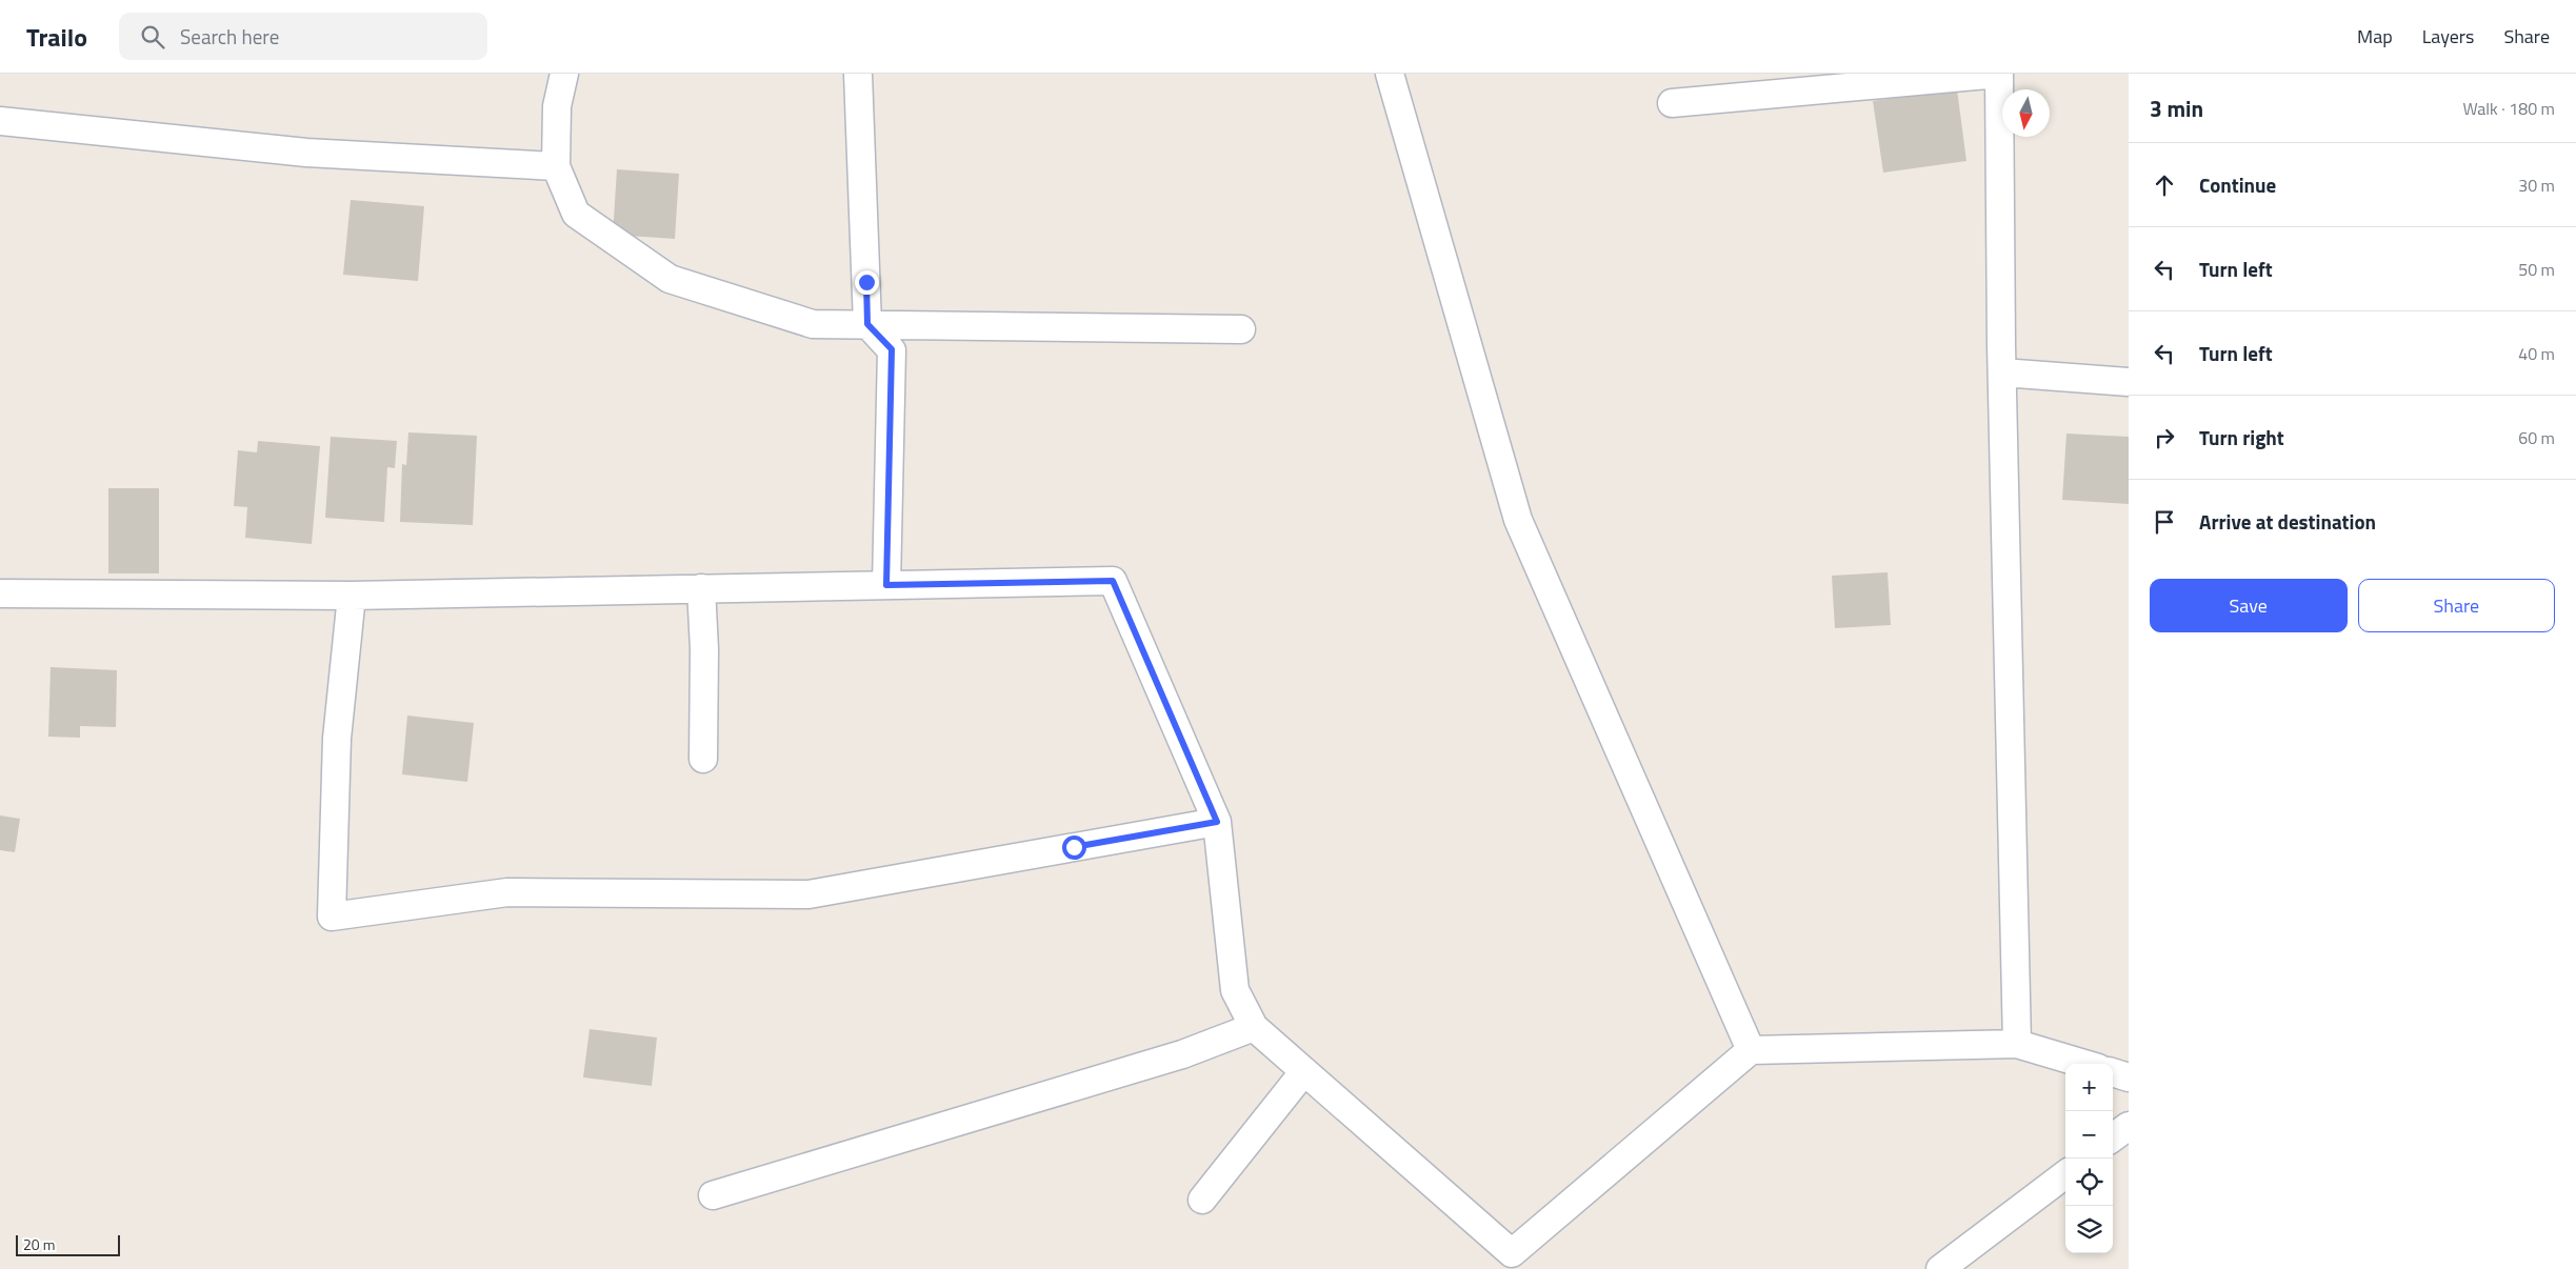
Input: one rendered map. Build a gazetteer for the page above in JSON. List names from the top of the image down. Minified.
{"scale_bar":"20 m","north":"bottom","page":{"header":"Trailo","search":"Search here","nav":["Map","Layers","Share"],"heading":["3 min","Walk · 180 m"],"list":[["Continue","30 m"],["Turn left","50 m"],["Turn left","40 m"],["Turn right","60 m"],"Arrive at destination"],"buttons":["Save","Share"],"map_buttons":["+","−"],"scale":"20 m"}}
